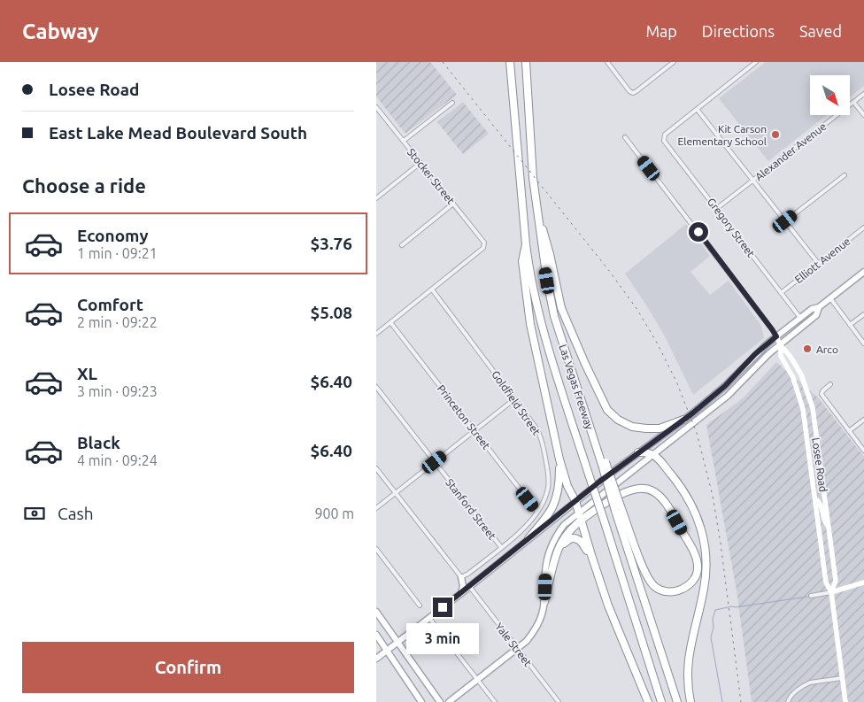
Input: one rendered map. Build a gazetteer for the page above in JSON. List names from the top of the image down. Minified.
{"streets":{"highway":["Las Vegas Freeway"],"main road":["Losee Road"],"street":["Alexander Avenue","Stocker Street","Gregory Street","Elliott Avenue","Goldfield Street","Princeton Street","Stanford Street","Yale Street"]},"crossings":[["Alexander Avenue","Gregory Street"],["Stocker Street","Goldfield Street"],["Gregory Street","Elliott Avenue"],["Goldfield Street","Princeton Street"],["Goldfield Street","Stanford Street"]],"places":["Kit Carson Elementary School","Arco"],"north":"bottom right","page":{"header":"Cabway","nav":["Map","Directions","Saved"],"banner":["Losee Road","East Lake Mead Boulevard South"],"heading":"Choose a ride","list":[{"name":"Economy","note":"1 min · 09:21","value":"$3.76"},{"name":"Comfort","note":"2 min · 09:22","value":"$5.08"},{"name":"XL","note":"3 min · 09:23","value":"$6.40"},{"name":"Black","note":"4 min · 09:24","value":"$6.40"}],"pay":["Cash","900 m"],"bubble":"3 min","buttons":"Confirm"}}
